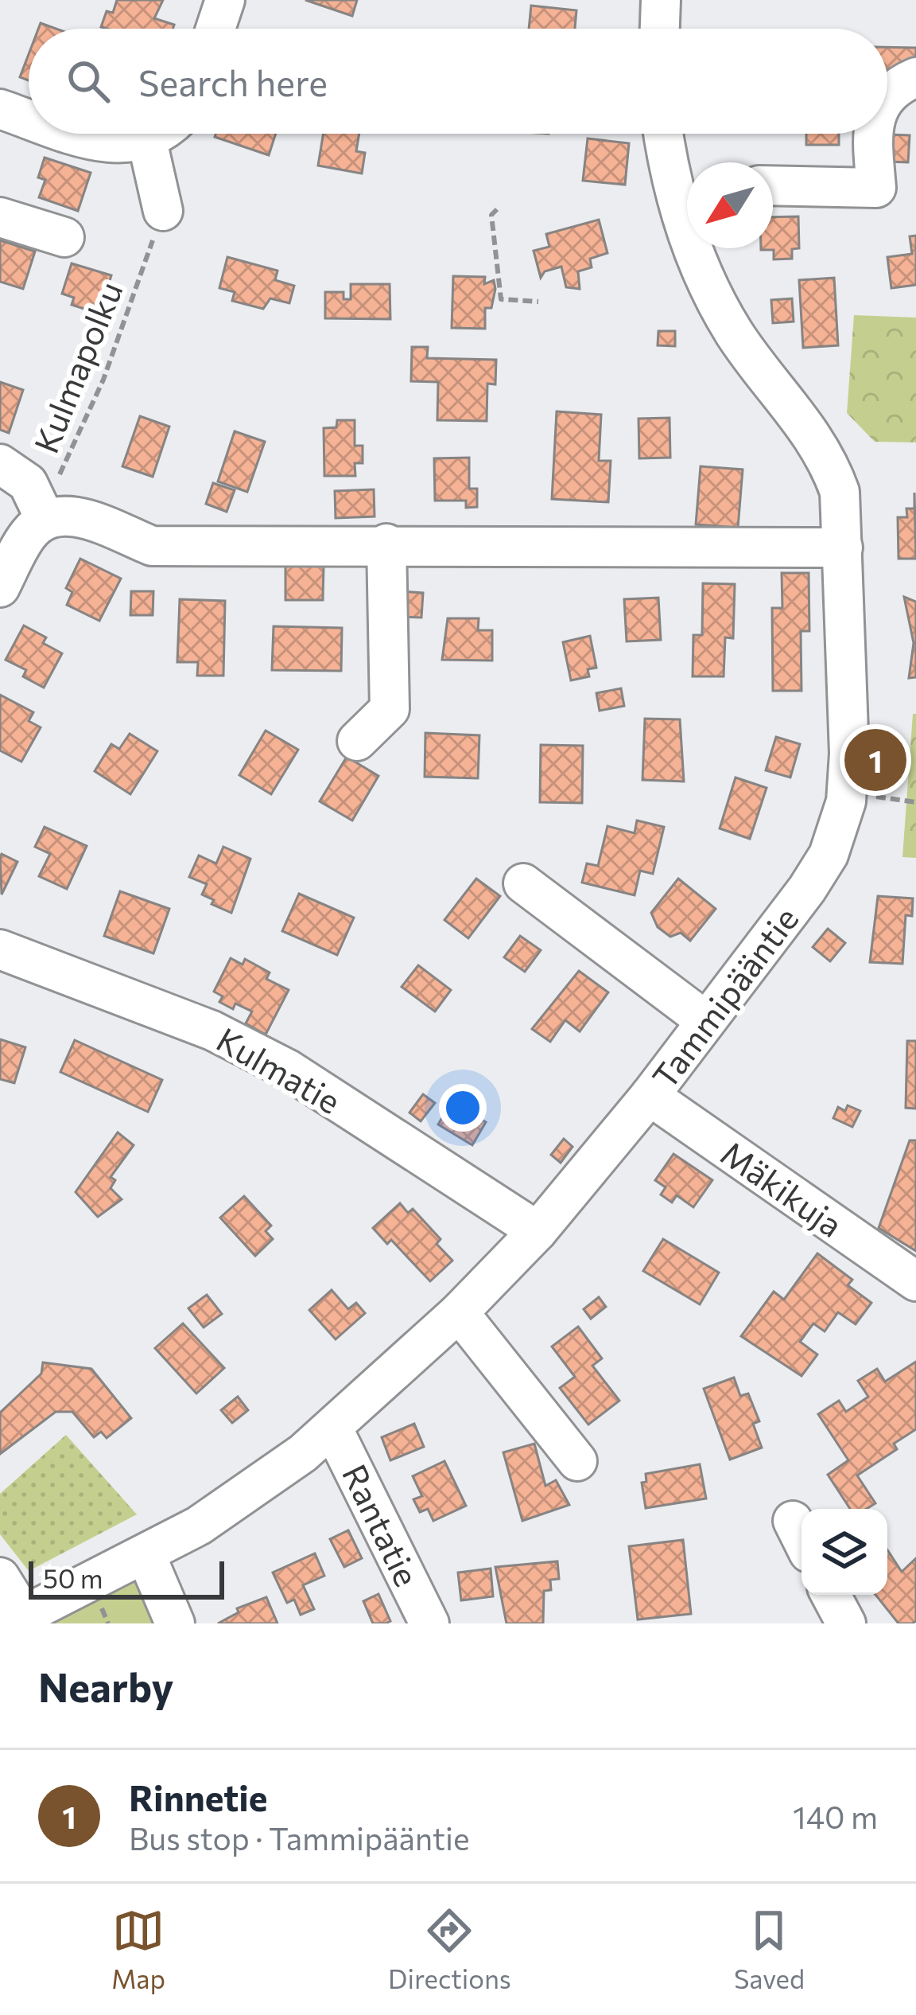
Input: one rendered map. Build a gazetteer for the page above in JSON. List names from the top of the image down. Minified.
{"streets":{"street":["Tammipääntie","Kulmatie","Mäkikuja","Rantatie"],"path":["Kulmapolku"]},"crossings":[["Tammipääntie","Kulmatie"],["Tammipääntie","Mäkikuja"],["Tammipääntie","Rantatie"]],"scale_bar":"50 m","north":"bottom left","page":{"search":"Search here","pins":"1","scale":"50 m","heading":"Nearby","list":[{"mark":"1","name":"Rinnetie","note":"Bus stop · Tammipääntie","value":"140 m"}],"nav":["Map","Directions","Saved"]}}
